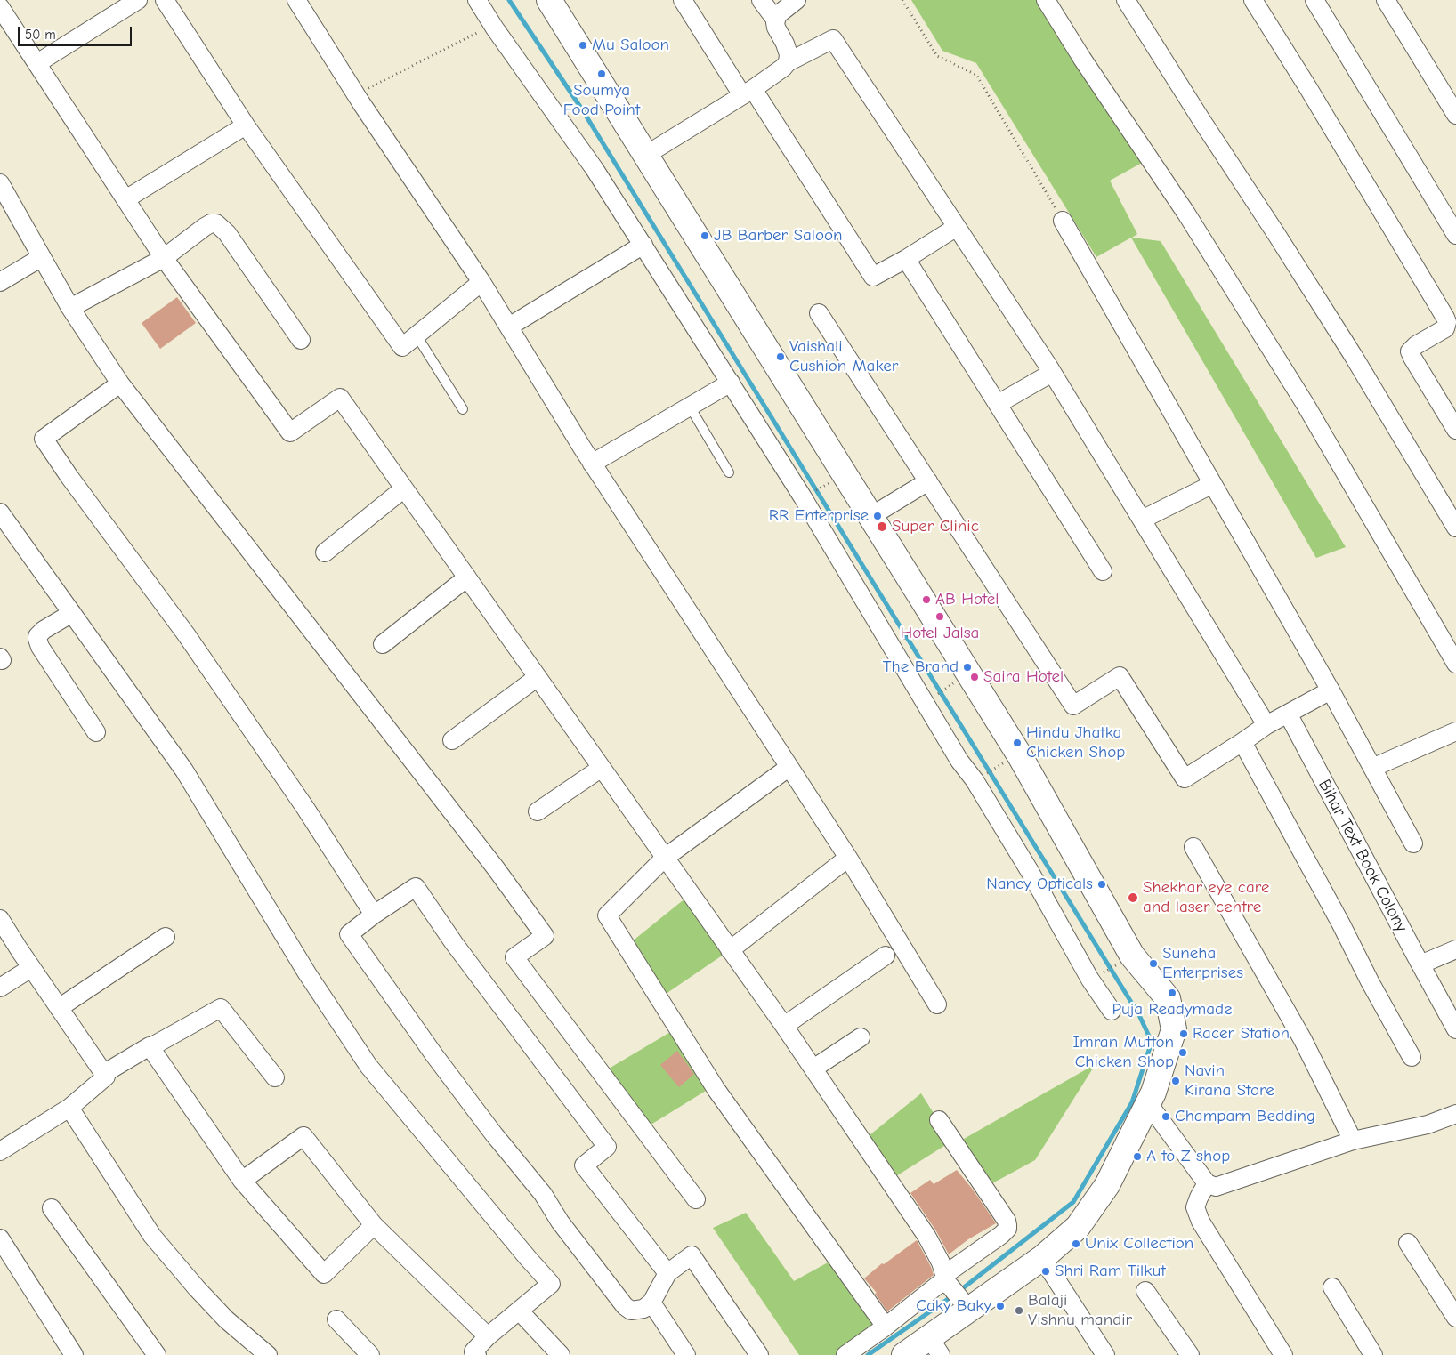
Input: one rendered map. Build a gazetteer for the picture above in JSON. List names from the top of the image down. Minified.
{"streets":{"street":["Bihar Text Book Colony"]},"places":["Mu Saloon","Soumya Food Point","JB Barber Saloon","Vaishali Cushion Maker","RR Enterprise","Super Clinic","AB Hotel","Hotel Jalsa","The Brand","Saira Hotel","Hindu Jhatka Chicken Shop","Nancy Opticals","Shekhar eye care and laser centre","Suneha Enterprises","Puja Readymade","Racer Station","Imran Mutton Chicken Shop","Navin Kirana Store","Champarn Bedding","A to Z shop","Unix Collection","Shri Ram Tilkut","Caky Baky","Balaji Vishnu mandir"],"scale_bar":"50 m"}
